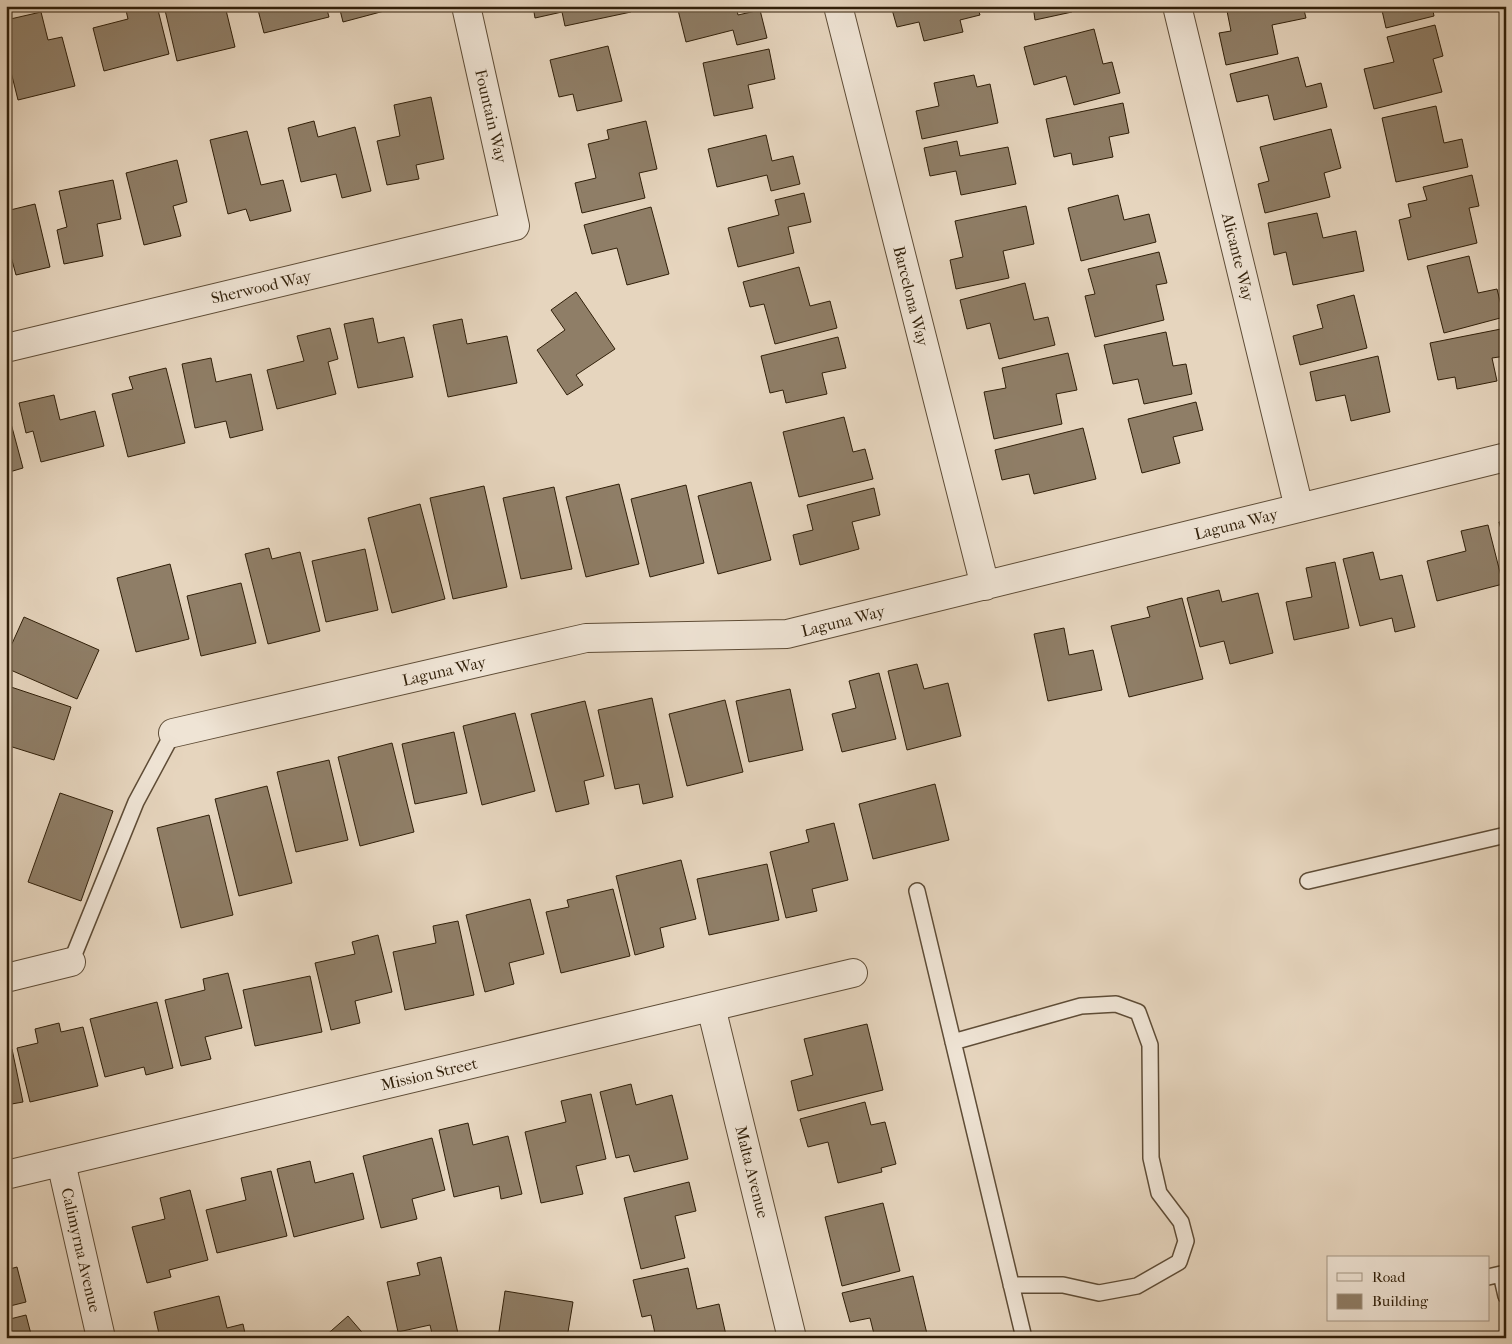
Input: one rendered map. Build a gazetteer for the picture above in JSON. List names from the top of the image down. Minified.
{"streets":{"street":["Fountain Way","Alicante Way","Sherwood Way","Barcelona Way","Laguna Way","Mission Street","Malta Avenue","Calimyrna Avenue"]},"crossings":[["Fountain Way","Sherwood Way"],["Alicante Way","Laguna Way"],["Barcelona Way","Laguna Way"],["Mission Street","Malta Avenue"],["Mission Street","Calimyrna Avenue"]],"legend":["Road","Building"]}
